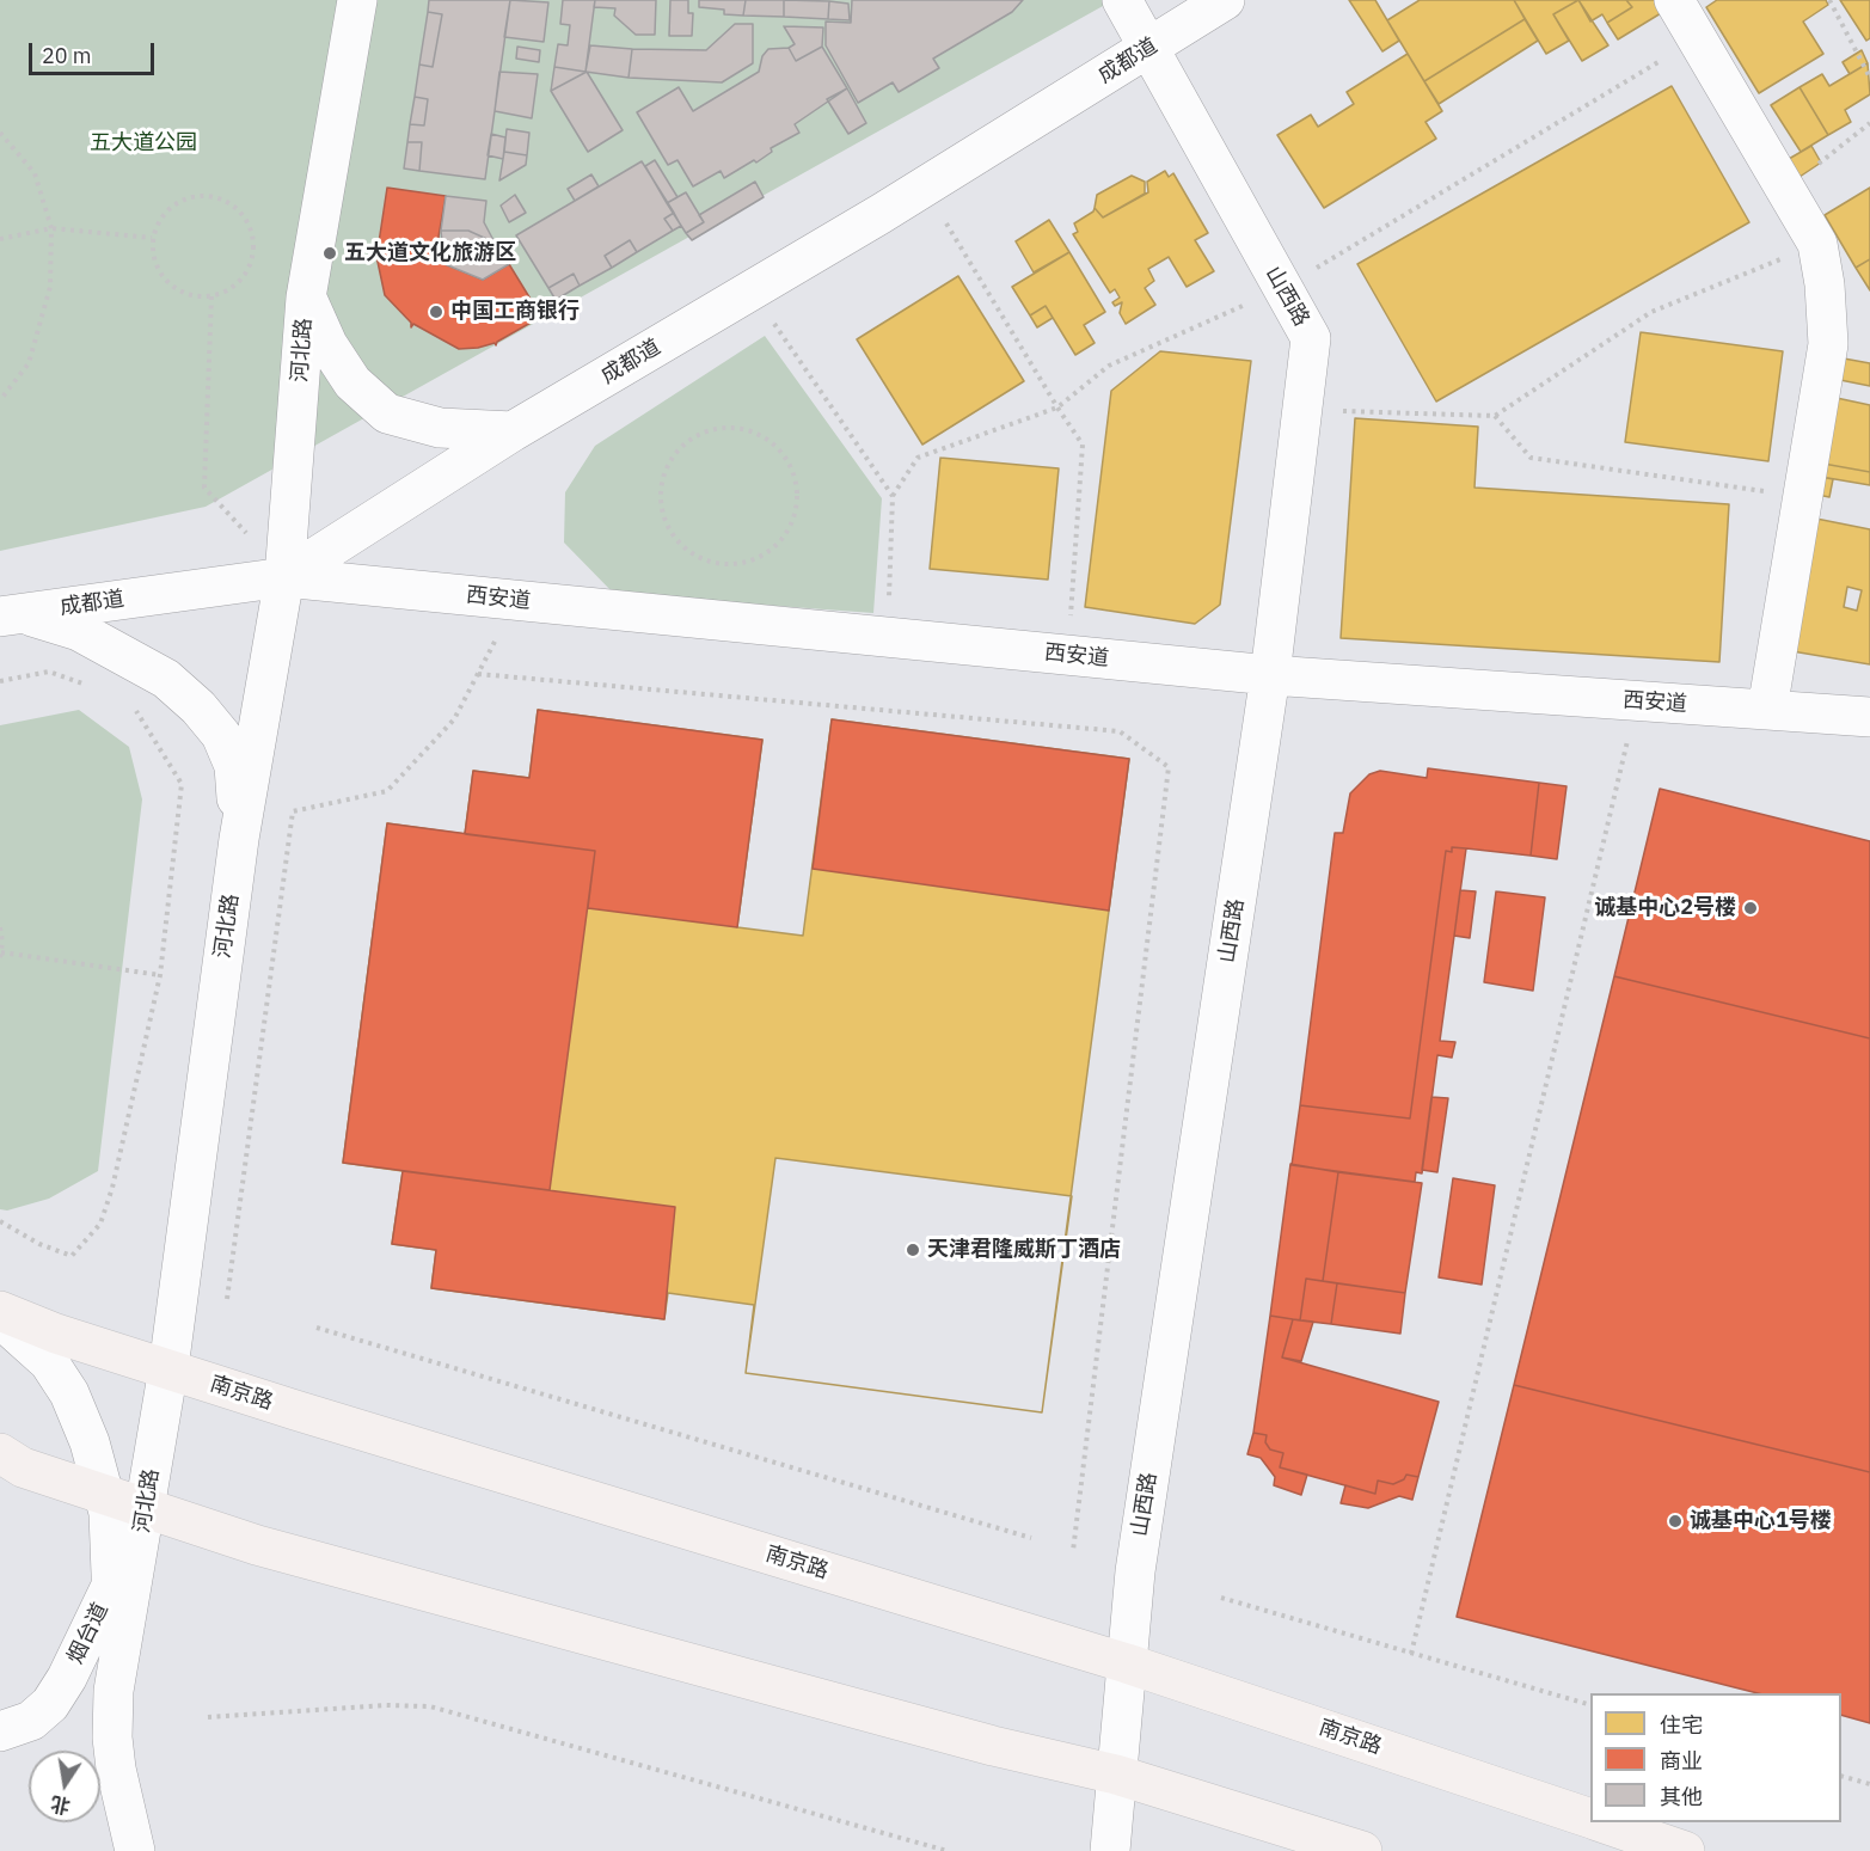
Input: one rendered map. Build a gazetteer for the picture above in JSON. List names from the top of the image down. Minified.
{"streets":{"main road":["南京路"],"street":["成都道","山西路","河北路","西安道","烟台道"]},"crossings":[["成都道","山西路"],["成都道","河北路"],["成都道","西安道"],["山西路","西安道"],["山西路","南京路"],["河北路","西安道"],["河北路","南京路"],["河北路","烟台道"]],"parks":["五大道公园"],"places":["五大道文化旅游区","中国工商银行","诚基中心2号楼","天津君隆威斯丁酒店","诚基中心1号楼"],"legend":["住宅","商业","其他"],"scale_bar":"20 m","north":"bottom"}
